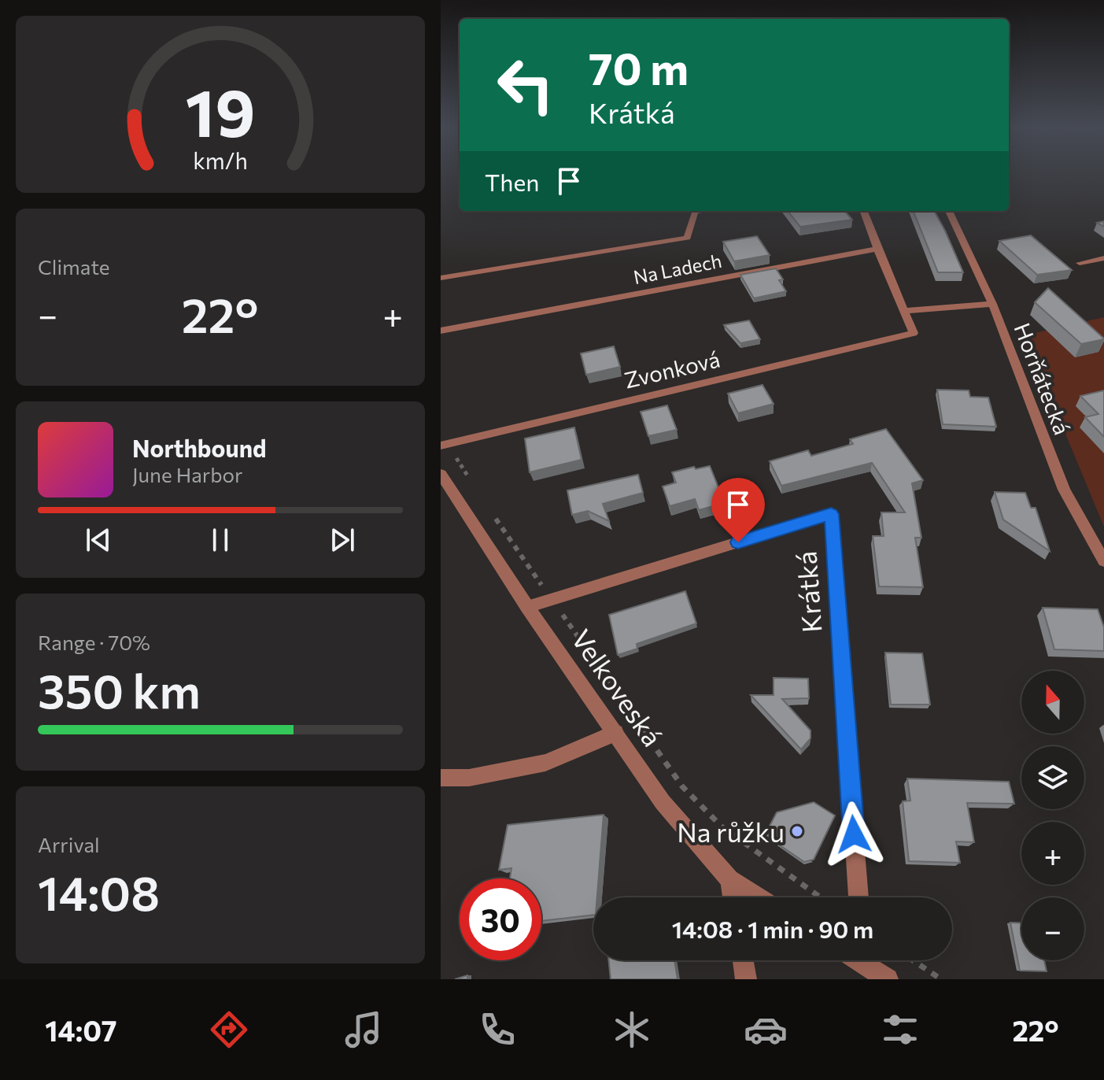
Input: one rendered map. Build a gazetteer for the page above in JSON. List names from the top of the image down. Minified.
{"streets":{"street":["Na Ladech","Zvonková","Horňátecká","Krátká","Velkoveská"]},"crossings":[["Krátká","Velkoveská"]],"places":["Na růžku"],"north":"top","page":{"turn":["70 m","Krátká"],"then":"Then","tile":["Climate",["Range · 70%","350 km"],["Arrival","14:08"]],"heat":["−","22°","+"],"song":["Northbound","June Harbor"],"map_buttons":["+","−"],"limit":"30","trip":"14:08 · 1 min · 90 m","tabs":["14:07","22°"],"gauge":["19","km/h"]}}
